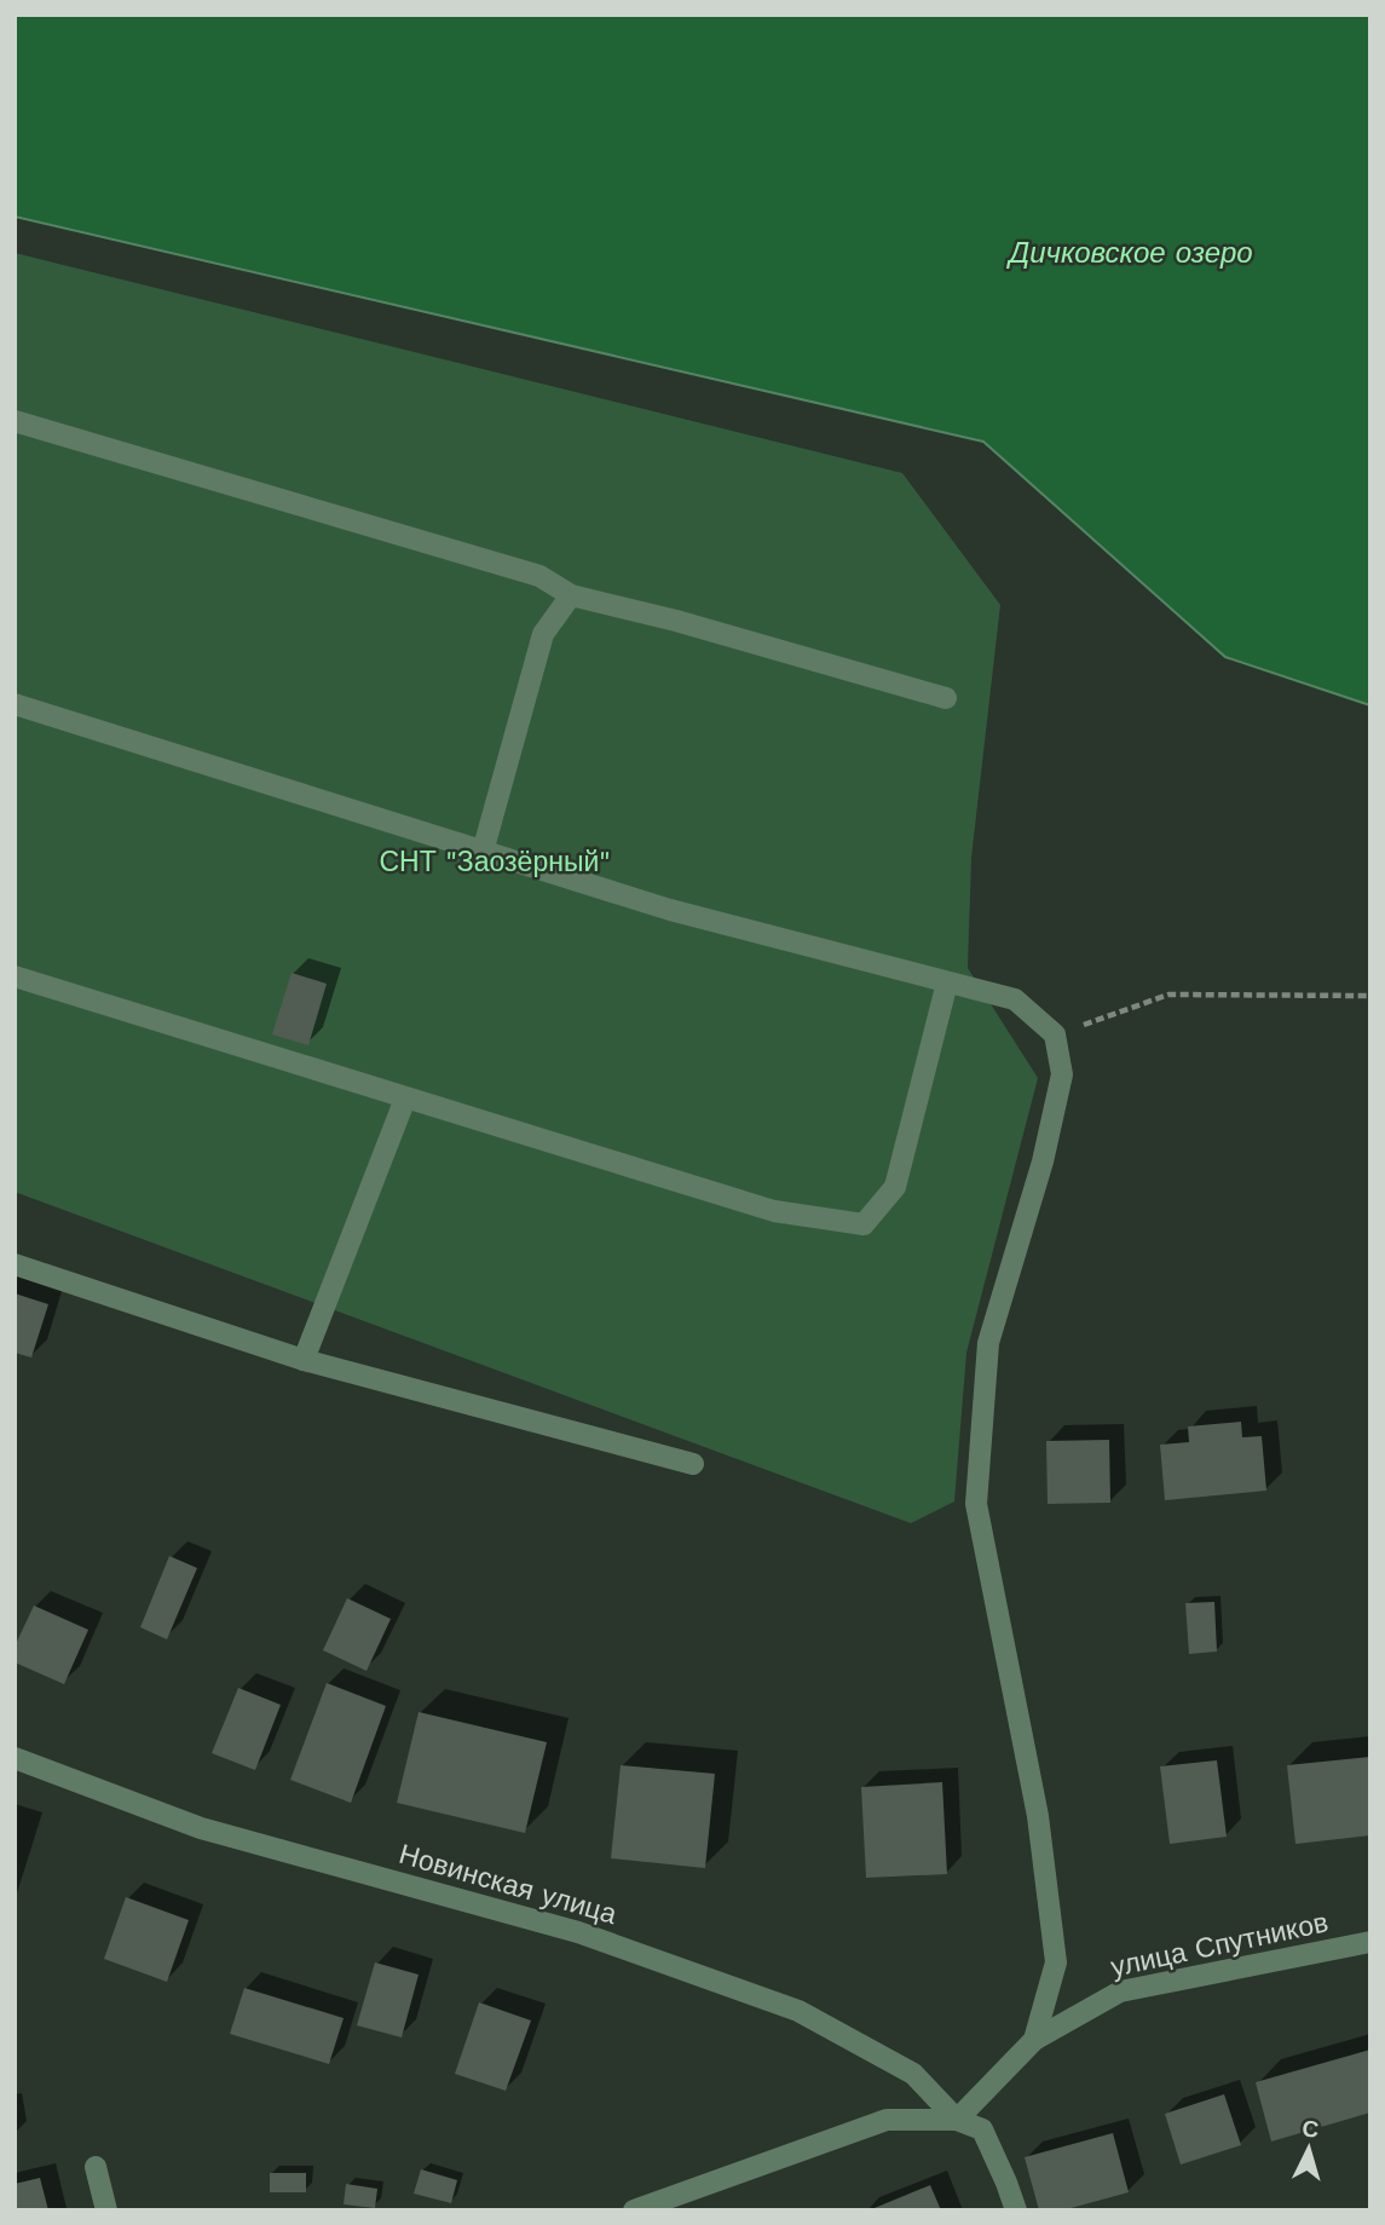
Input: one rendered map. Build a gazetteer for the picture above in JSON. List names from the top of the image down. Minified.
{"streets":{"street":["Новинская улица","улица Спутников"]},"crossings":[["Новинская улица","улица Спутников"]],"water":["Дичковское озеро"],"parks":["СНТ \"Заозёрный\""],"north":"top"}
